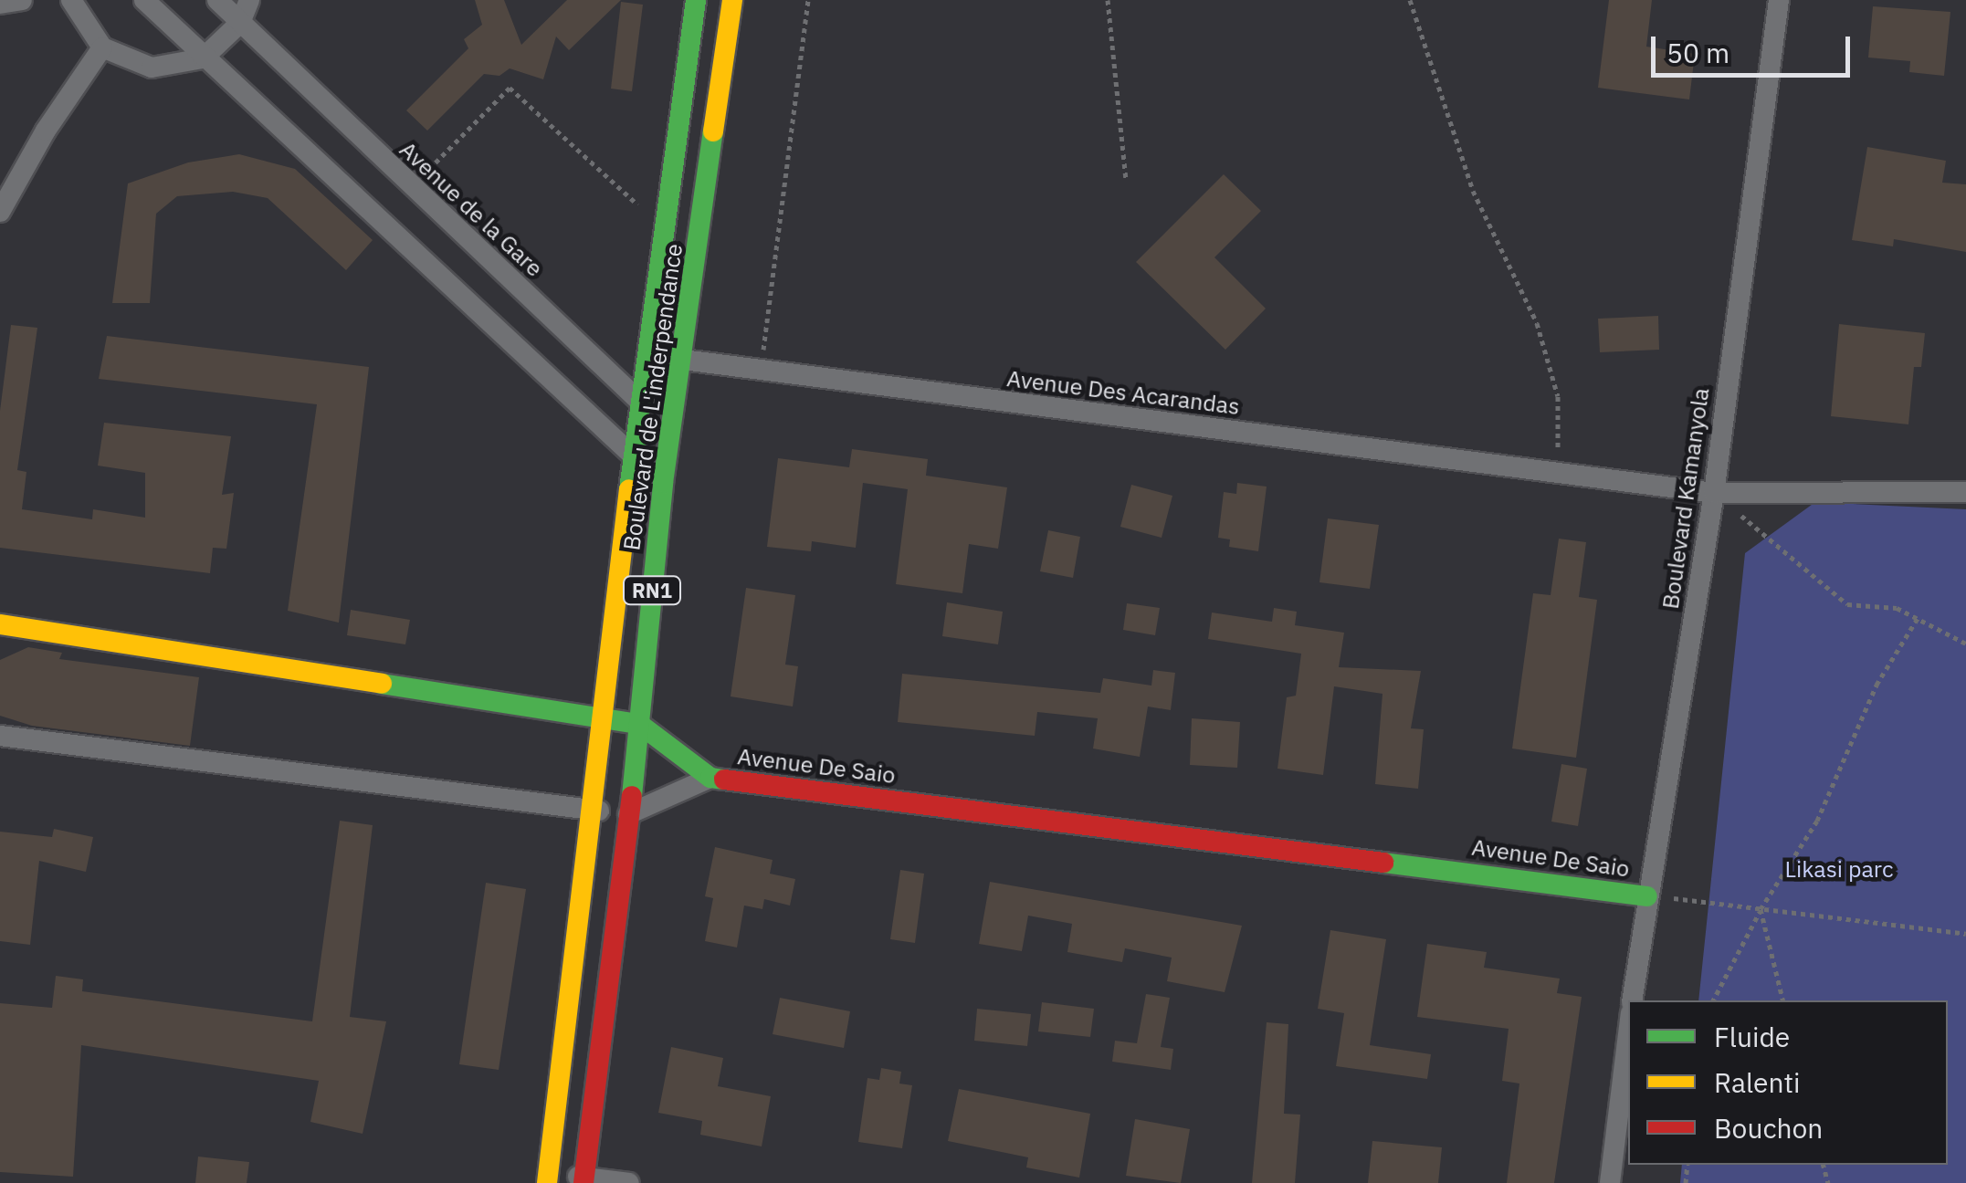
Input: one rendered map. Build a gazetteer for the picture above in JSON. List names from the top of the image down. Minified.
{"streets":{"main road":["Boulevard de L'inderpendance","RN1","Avenue De Saio"],"street":["Avenue de la Gare","Avenue Des Acarandas","Boulevard Kamanyola"]},"crossings":[["Avenue de la Gare","Boulevard de L'inderpendance"],["Avenue Des Acarandas","Boulevard de L'inderpendance"],["Avenue Des Acarandas","Boulevard Kamanyola"],["Boulevard de L'inderpendance","Avenue De Saio"],["Boulevard Kamanyola","Avenue De Saio"]],"parks":["Likasi parc"],"legend":["Fluide","Ralenti","Bouchon"],"scale_bar":"50 m"}
